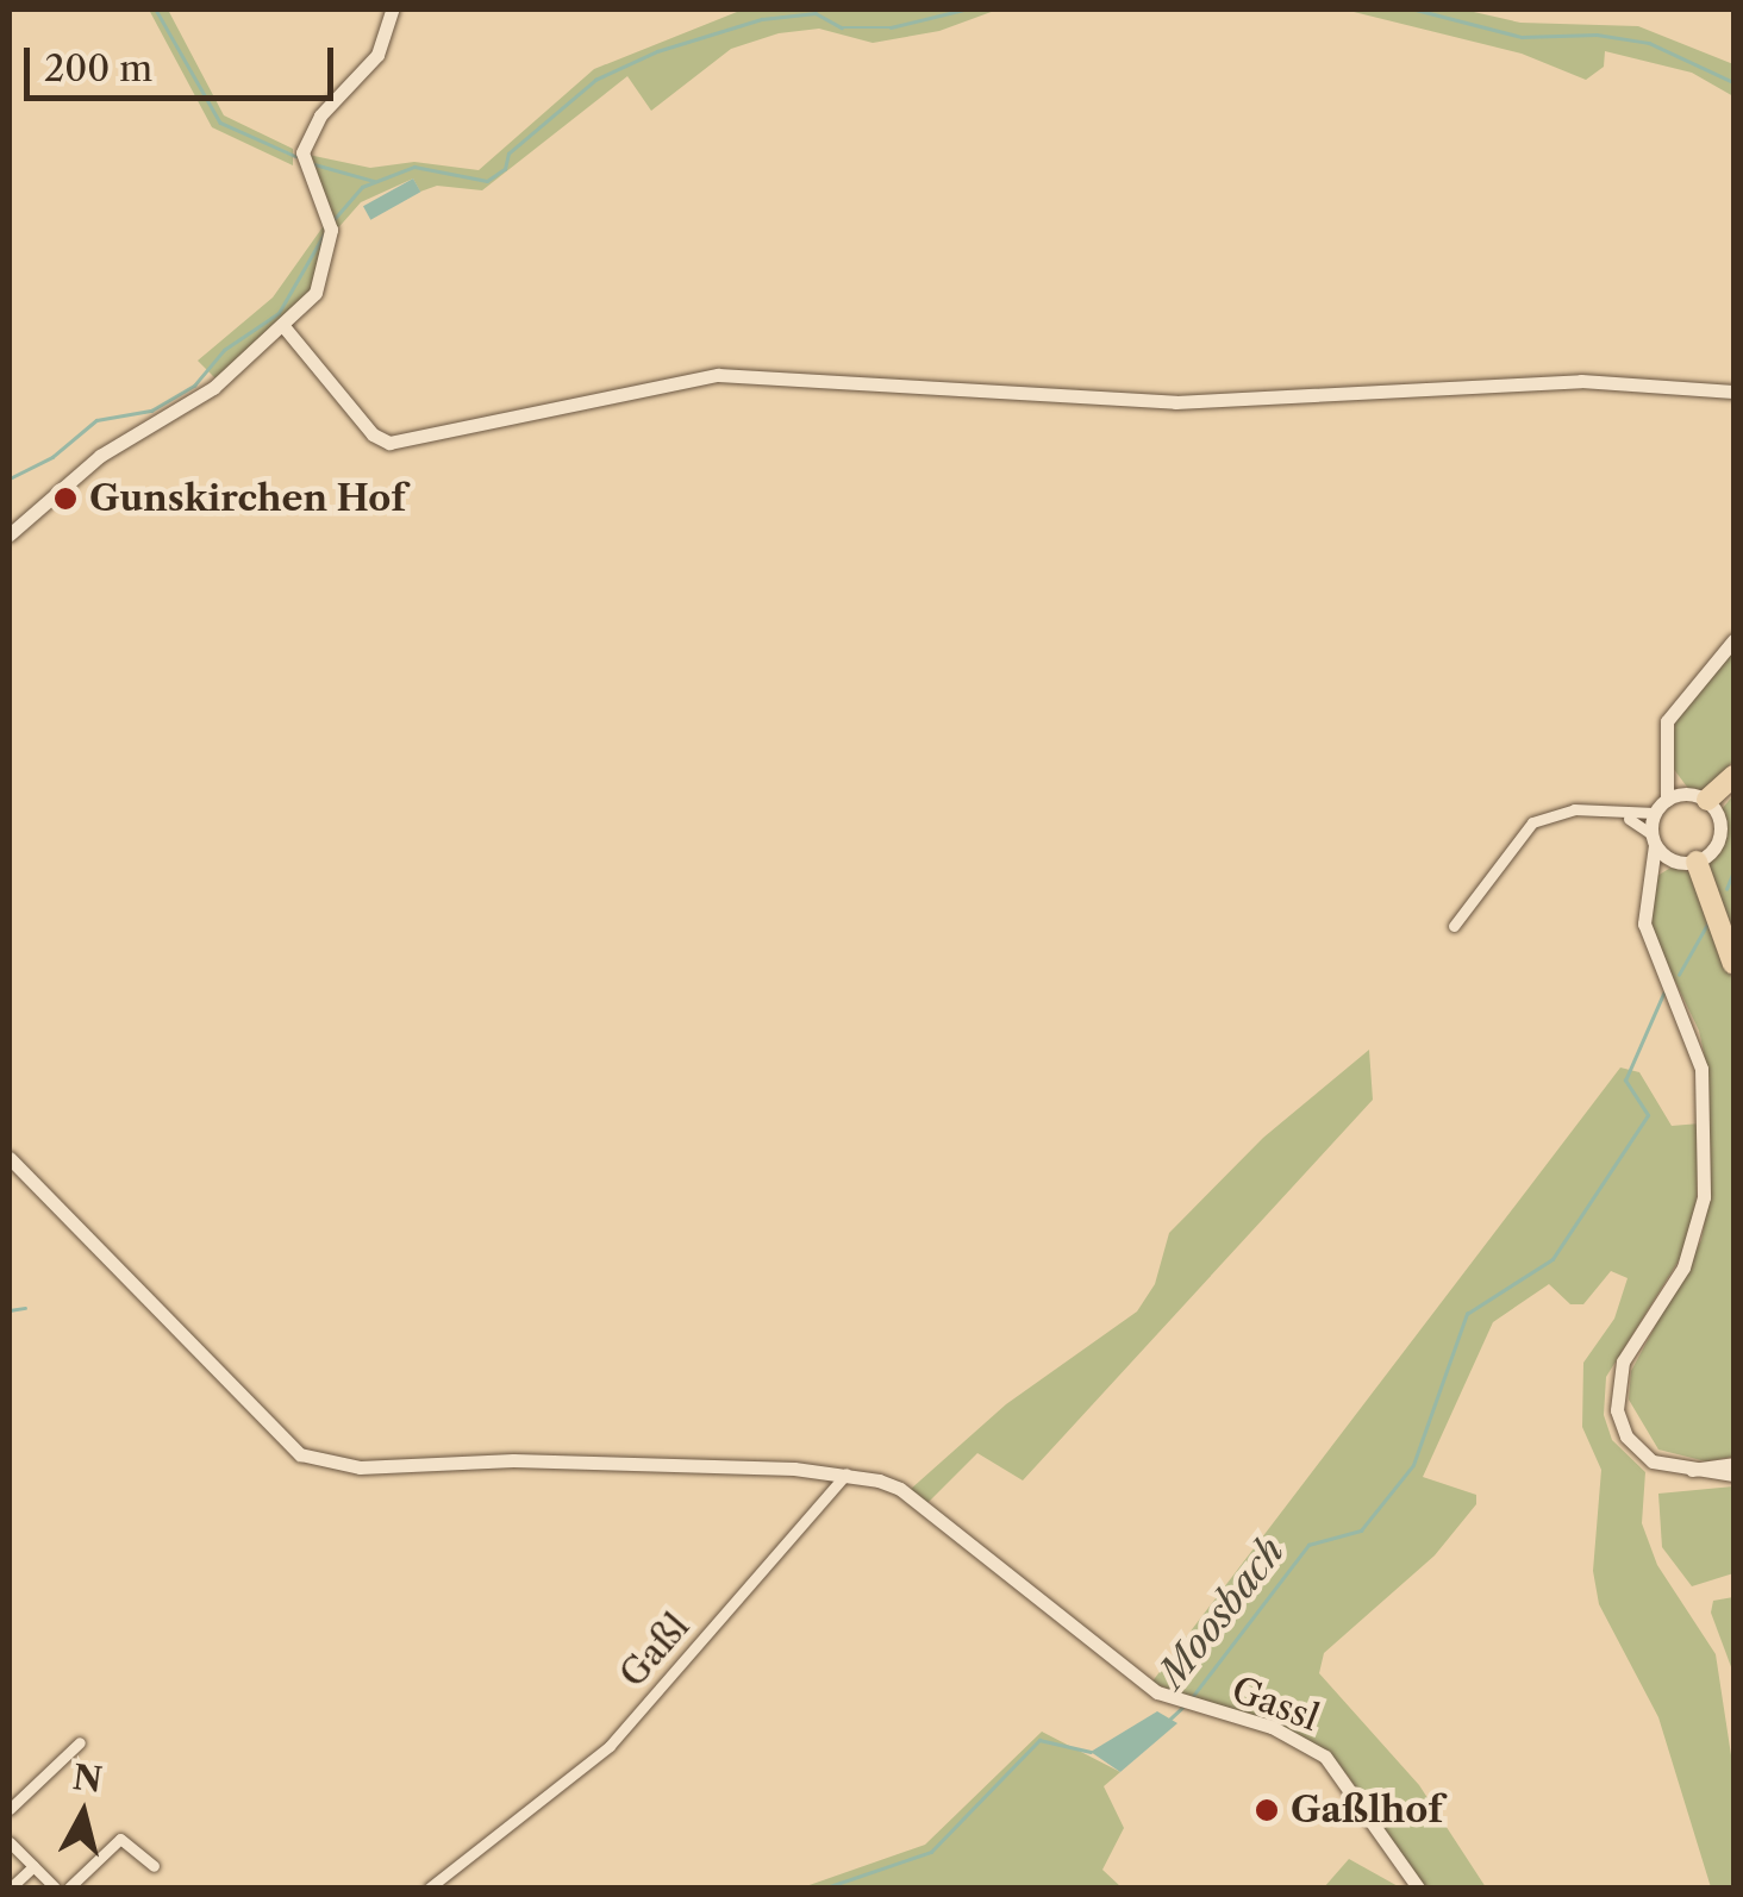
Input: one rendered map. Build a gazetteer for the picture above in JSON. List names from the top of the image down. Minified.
{"streets":{"street":["Gaßl","Gassl"]},"crossings":[["Gaßl","Gassl"]],"water":["Moosbach"],"places":["Gunskirchen Hof","Gaßlhof"],"scale_bar":"200 m","north":"top"}
